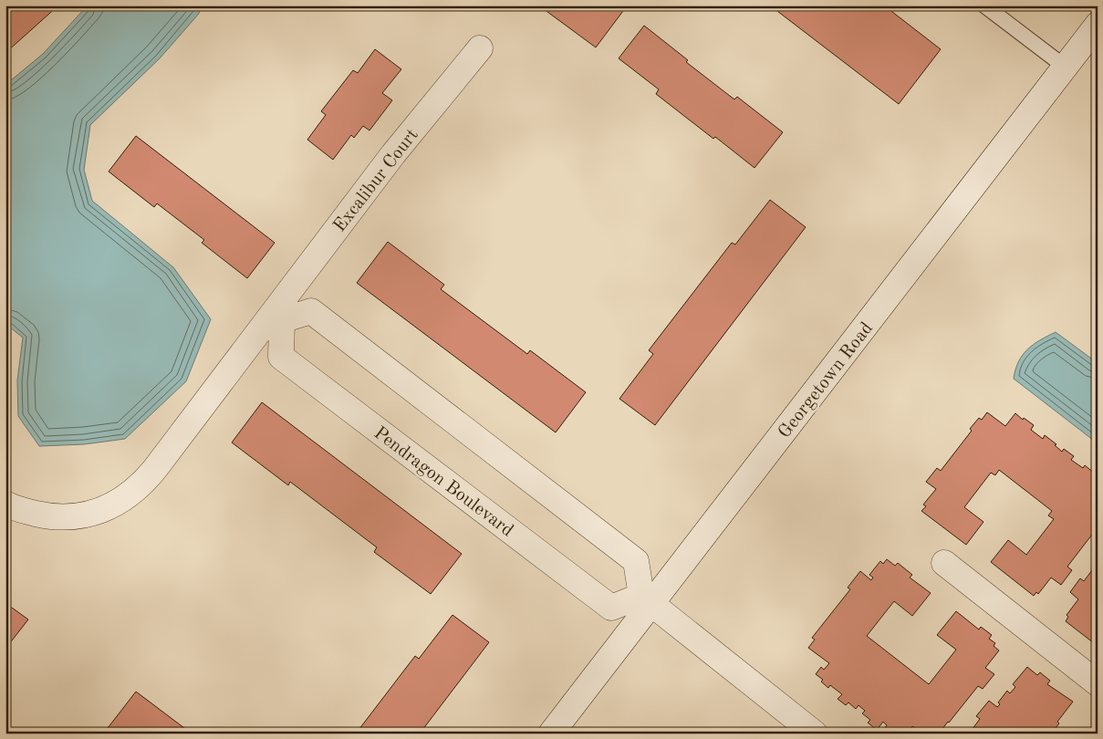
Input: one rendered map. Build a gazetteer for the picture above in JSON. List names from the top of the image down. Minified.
{"streets":{"street":["Excalibur Court","Georgetown Road","Pendragon Boulevard"]},"crossings":[["Excalibur Court","Pendragon Boulevard"],["Georgetown Road","Pendragon Boulevard"]]}
